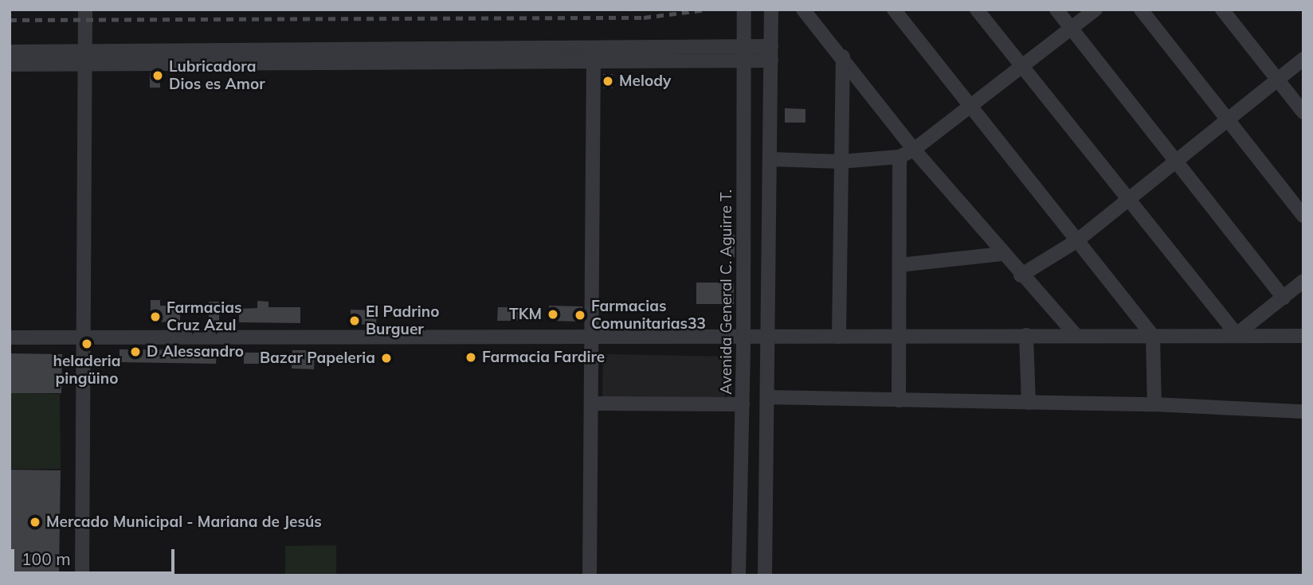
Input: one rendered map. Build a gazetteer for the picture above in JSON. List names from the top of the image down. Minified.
{"streets":{"street":["Avenida General C. Aguirre T."]},"places":["Lubricadora Dios es Amor","Melody","TKM","Farmacias Comunitarias33","Farmacias Cruz Azul","El Padrino Burguer","heladeria pingüino","D Alessandro","Farmacia Fardire","Bazar Papeleria","Mercado Municipal - Mariana de Jesús"],"scale_bar":"100 m"}
